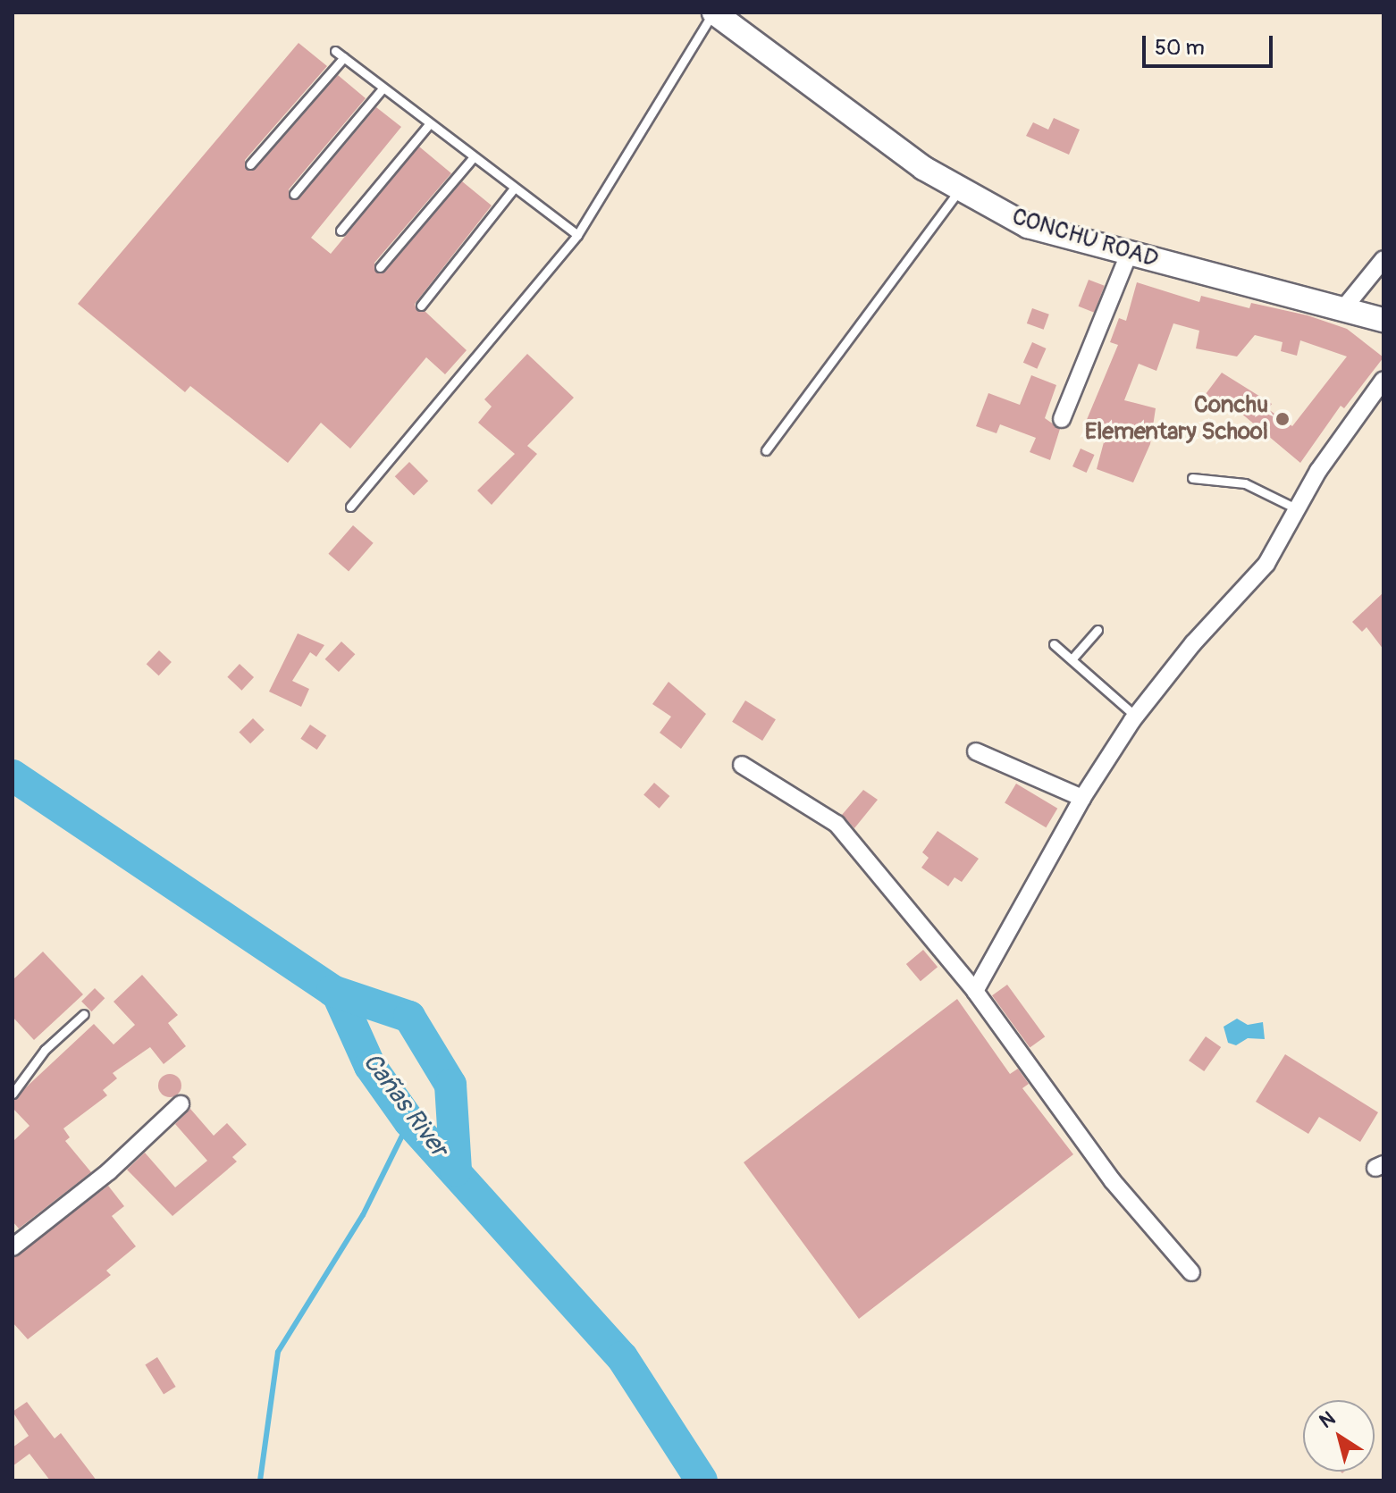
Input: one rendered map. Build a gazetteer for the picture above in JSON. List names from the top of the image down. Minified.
{"streets":{"main road":["CONCHU ROAD"]},"water":["Cañas River"],"places":["Conchu Elementary School"],"scale_bar":"50 m","north":"top left"}
